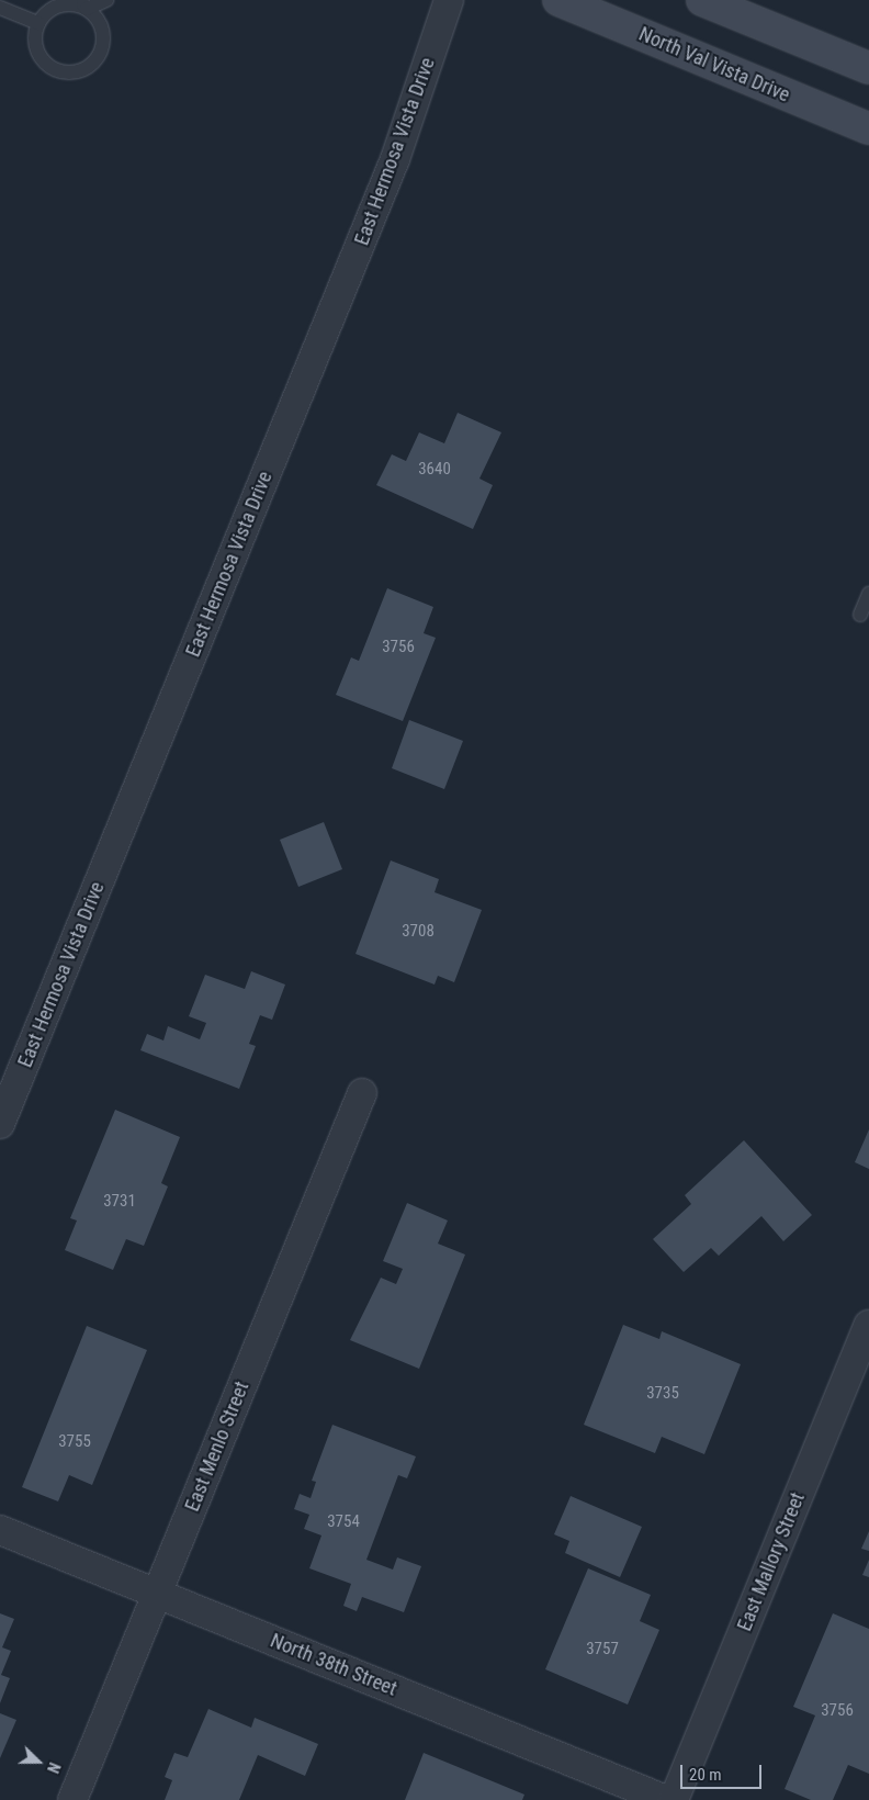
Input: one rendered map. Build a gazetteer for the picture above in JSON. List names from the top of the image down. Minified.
{"streets":{"main road":["North Val Vista Drive"],"street":["East Hermosa Vista Drive","East Menlo Street","East Mallory Street","North 38th Street"]},"crossings":[["East Menlo Street","North 38th Street"]],"house_numbers":["3640","3756","3708","3731","3735","3755","3754","3757","3756"],"scale_bar":"20 m","north":"right"}
